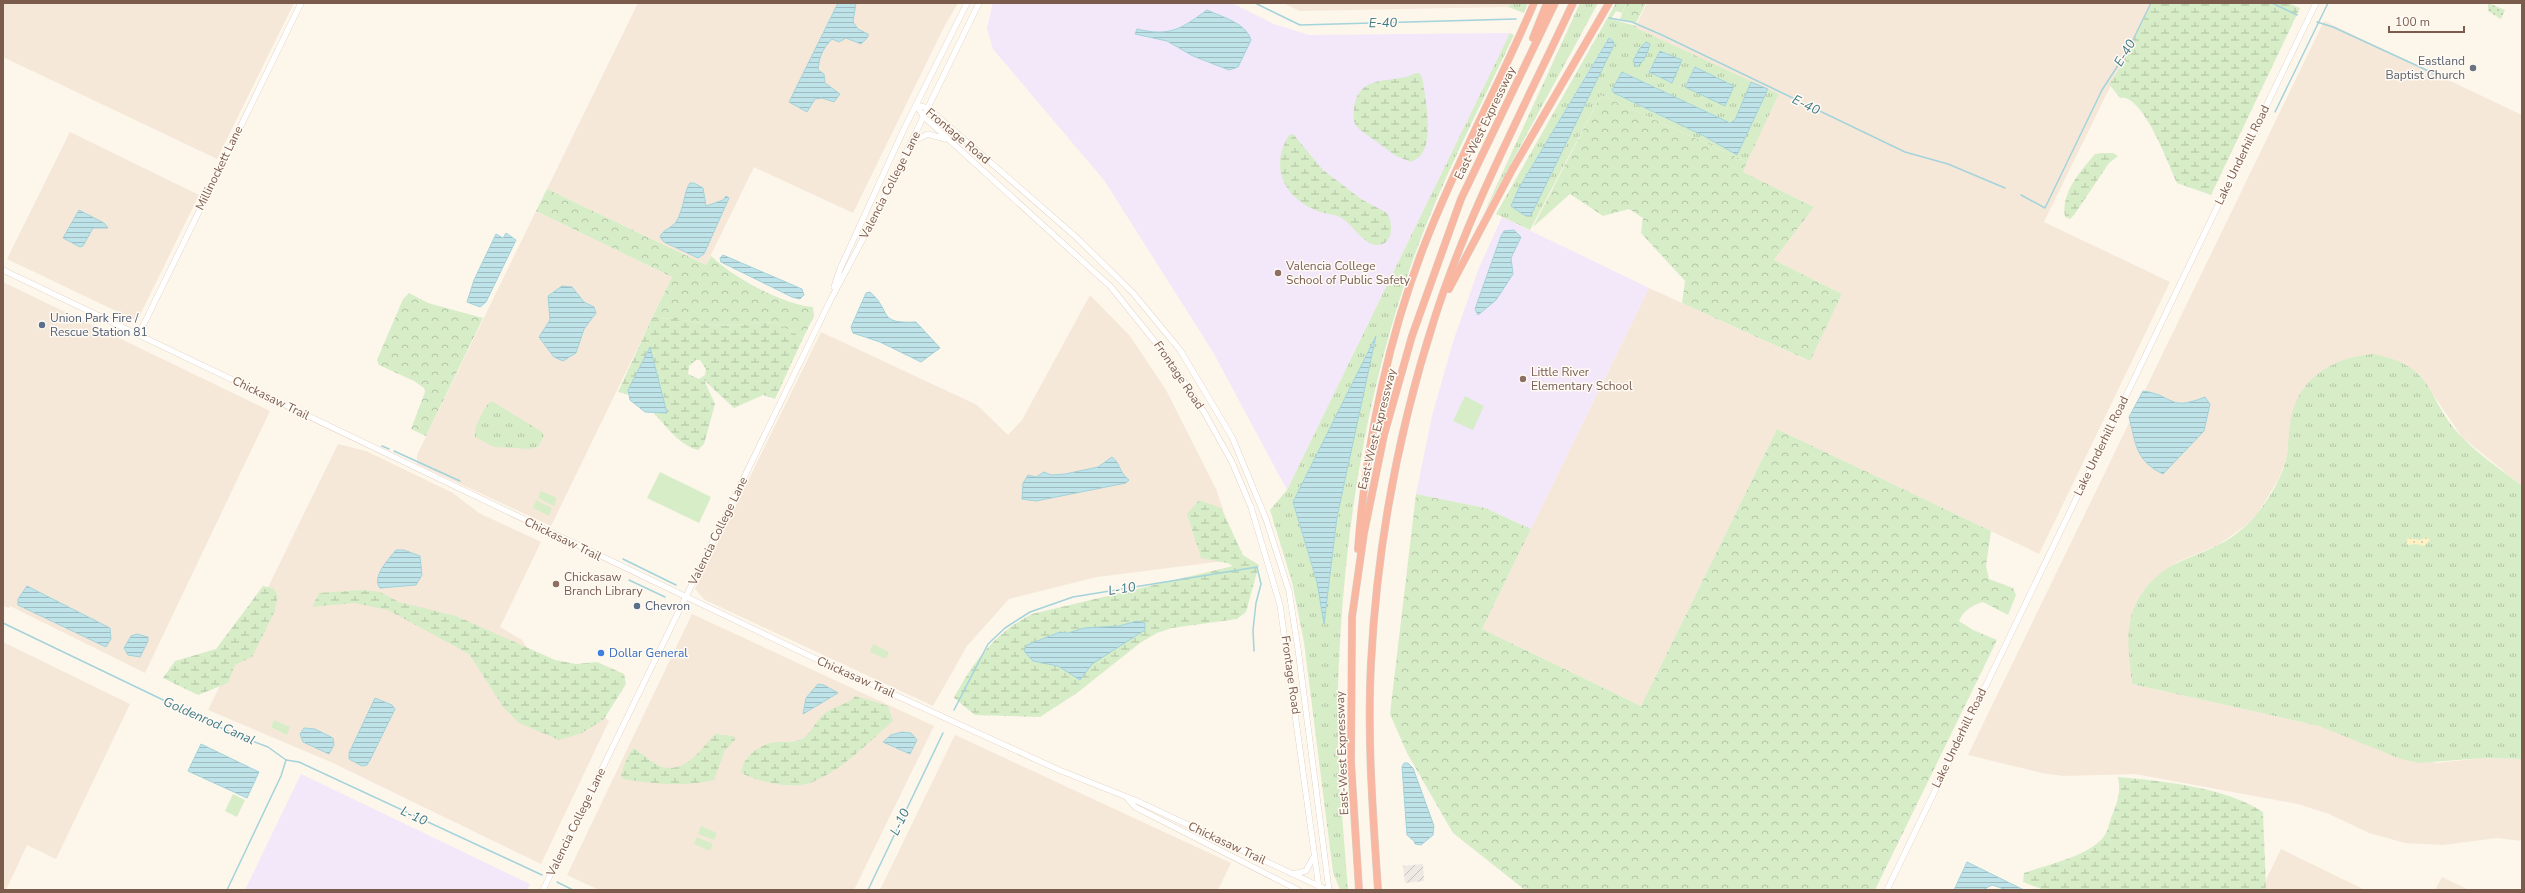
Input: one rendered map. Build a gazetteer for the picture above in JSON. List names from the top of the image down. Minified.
{"streets":{"highway":["East-West Expressway"],"street":["Frontage Road","Lake Underhill Road","Millinockett Lane","Valencia College Lane","Chickasaw Trail"]},"crossings":[["Frontage Road","Valencia College Lane"],["Frontage Road","Chickasaw Trail"],["Millinockett Lane","Chickasaw Trail"],["Valencia College Lane","Chickasaw Trail"]],"water":["E-40","L-10","Goldenrod Canal"],"places":["Eastland Baptist Church","Valencia College School of Public Safety","Union Park Fire / Rescue Station 81","Little River Elementary School","Chickasaw Branch Library","Chevron","Dollar General"],"scale_bar":"100 m"}
